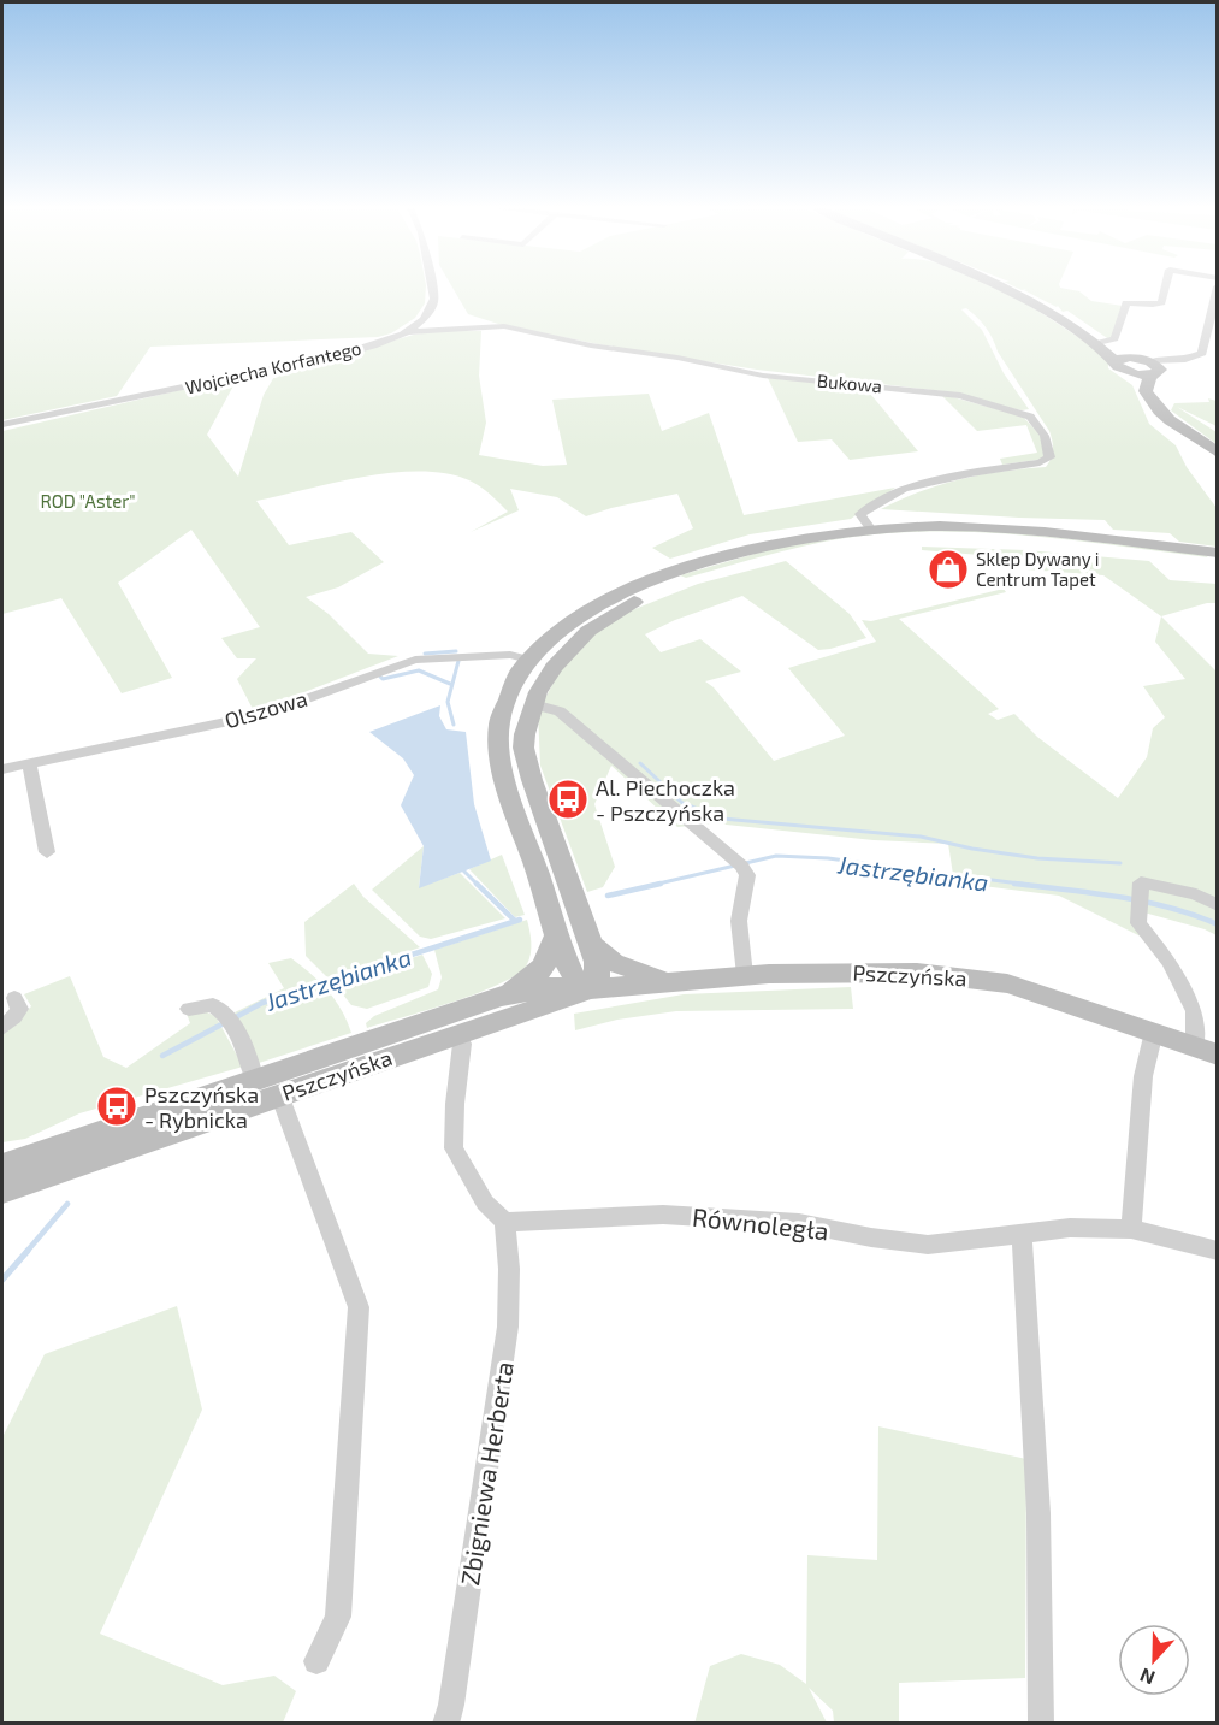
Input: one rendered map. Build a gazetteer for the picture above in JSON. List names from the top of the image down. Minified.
{"streets":{"main road":["Pszczyńska"],"street":["Wojciecha Korfantego","Bukowa","Olszowa","Równoległa","Zbigniewa Herberta"]},"crossings":[["Wojciecha Korfantego","Bukowa"],["Równoległa","Zbigniewa Herberta"]],"water":["Jastrzębianka"],"parks":["ROD \"Aster\""],"places":{"shop":["Sklep Dywany i Centrum Tapet"],"bus stop":["Al. Piechoczka - Pszczyńska","Pszczyńska - Rybnicka"]},"north":"bottom"}
